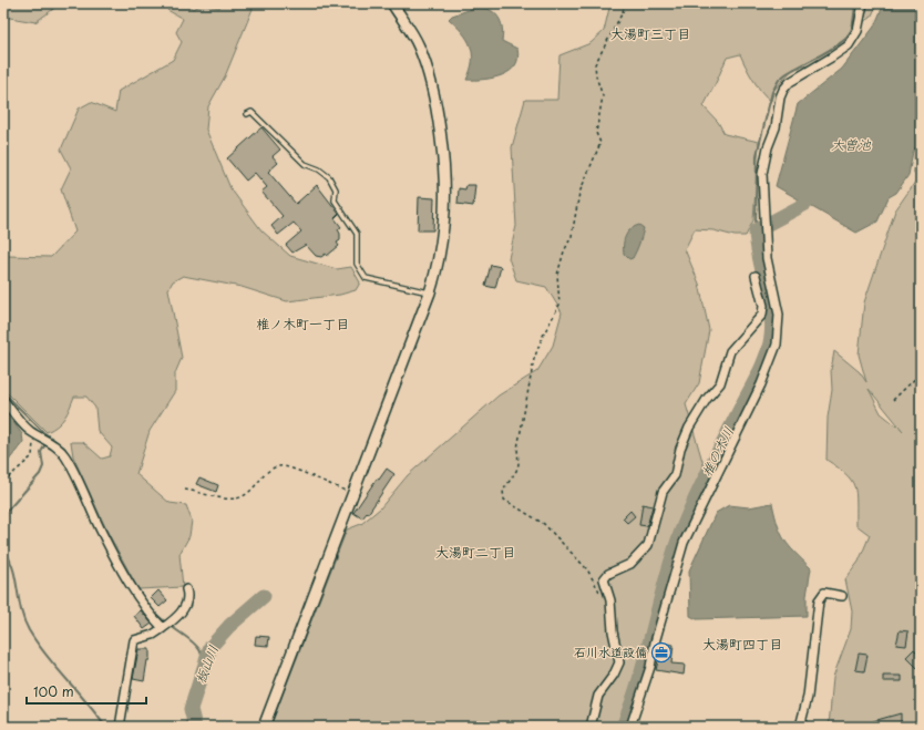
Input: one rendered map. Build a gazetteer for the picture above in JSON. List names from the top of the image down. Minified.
{"districts":["大湯町三丁目","椎ノ木町一丁目","大湯町二丁目","大湯町四丁目"],"water":["大曽池","椎の木川","板山川"],"places":{"office":["石川水道設備"]},"scale_bar":"100 m"}
